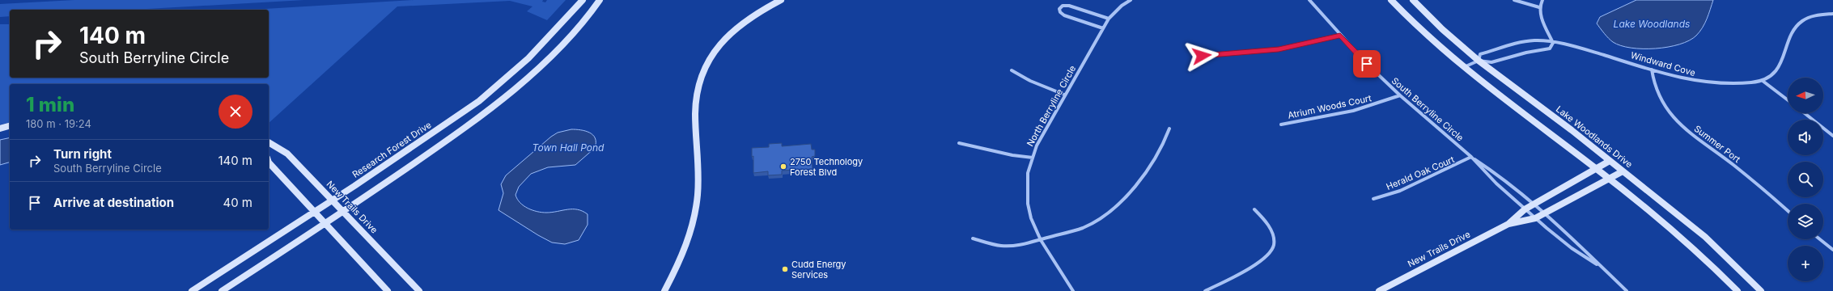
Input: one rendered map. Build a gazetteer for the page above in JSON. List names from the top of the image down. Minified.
{"streets":{"main road":["Lake Woodlands Drive","Research Forest Drive","New Trails Drive"],"street":["Windward Cove","North Berryline Circle","Atrium Woods Court","South Berryline Circle","Summer Port","Herald Oak Court"]},"crossings":[["Windward Cove","Lake Woodlands Drive"],["Windward Cove","Summer Port"],["Atrium Woods Court","South Berryline Circle"],["South Berryline Circle","Herald Oak Court"],["South Berryline Circle","New Trails Drive"],["Lake Woodlands Drive","New Trails Drive"],["Research Forest Drive","New Trails Drive"]],"water":["Lake Woodlands","Town Hall Pond"],"places":["2750 Technology Forest Blvd","Cudd Energy Services"],"north":"left","page":{"turn":["140 m","South Berryline Circle"],"map_buttons":"+","heading":["1 min","180 m · 19:24"],"list":[{"name":"Turn right","note":"South Berryline Circle","value":"140 m"},{"name":"Arrive at destination","value":"40 m"}]}}
